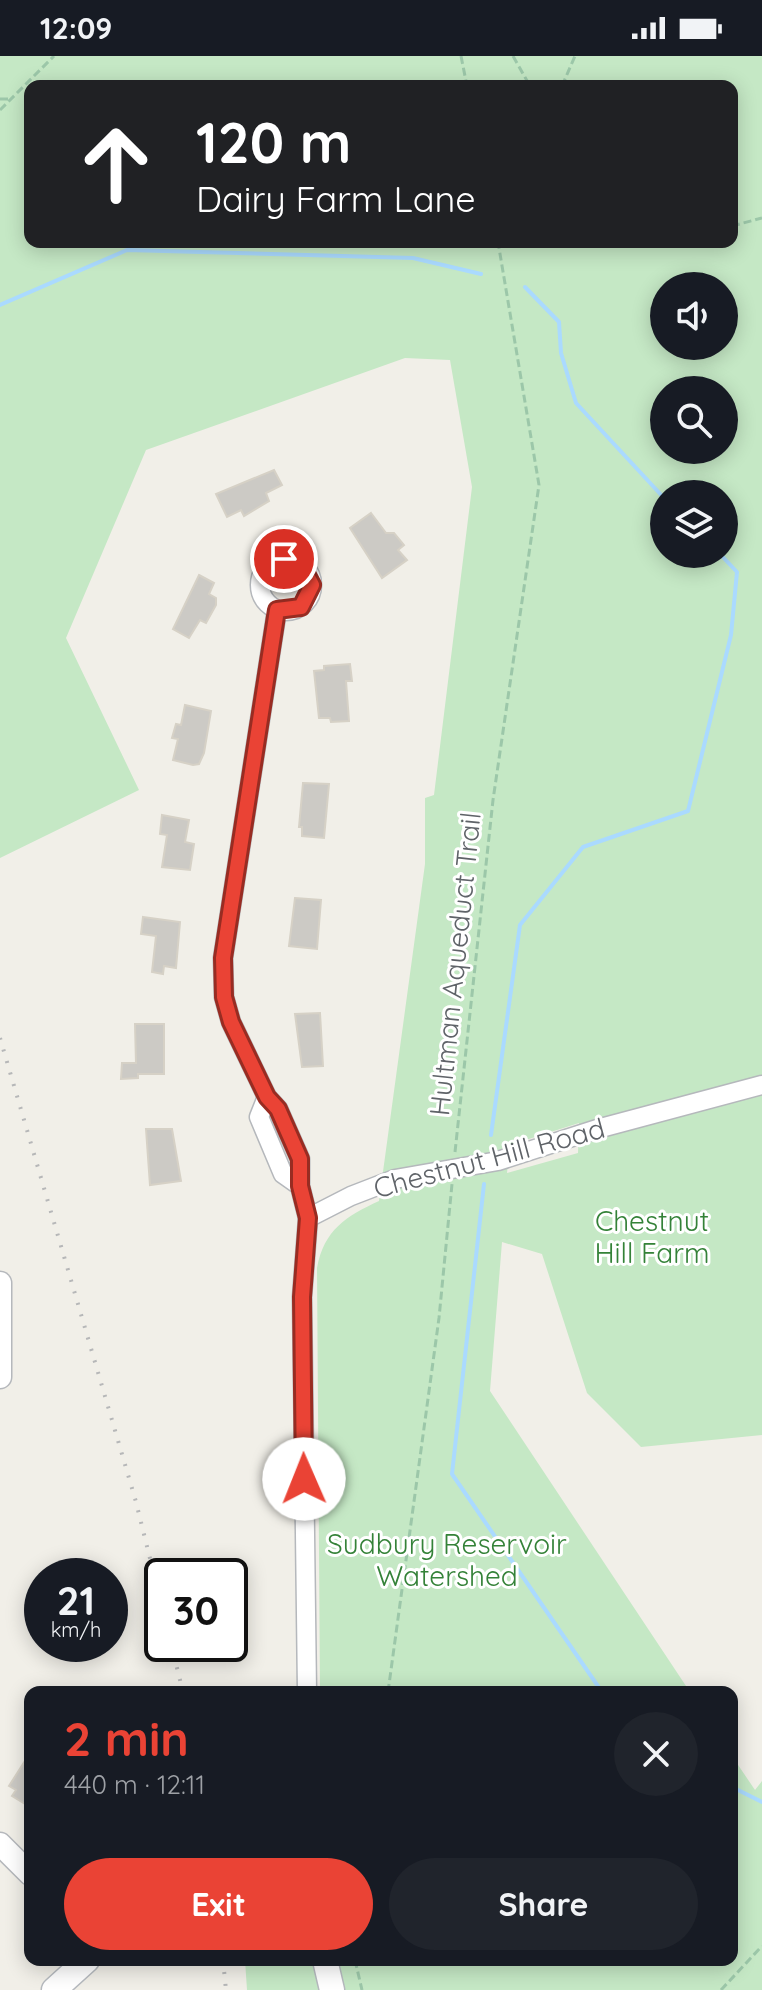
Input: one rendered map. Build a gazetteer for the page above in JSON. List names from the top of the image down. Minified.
{"streets":{"street":["Chestnut Hill Road"],"path":["Hultman Aqueduct Trail"]},"crossings":[["Hultman Aqueduct Trail","Chestnut Hill Road"]],"parks":["Chestnut Hill Farm","Sudbury Reservoir Watershed"],"page":{"status":"12:09","turn":["120 m","Dairy Farm Lane"],"speed":"21 km/h","limit":"30","heading":["2 min","440 m · 12:11"],"buttons":["Exit","Share"]}}
